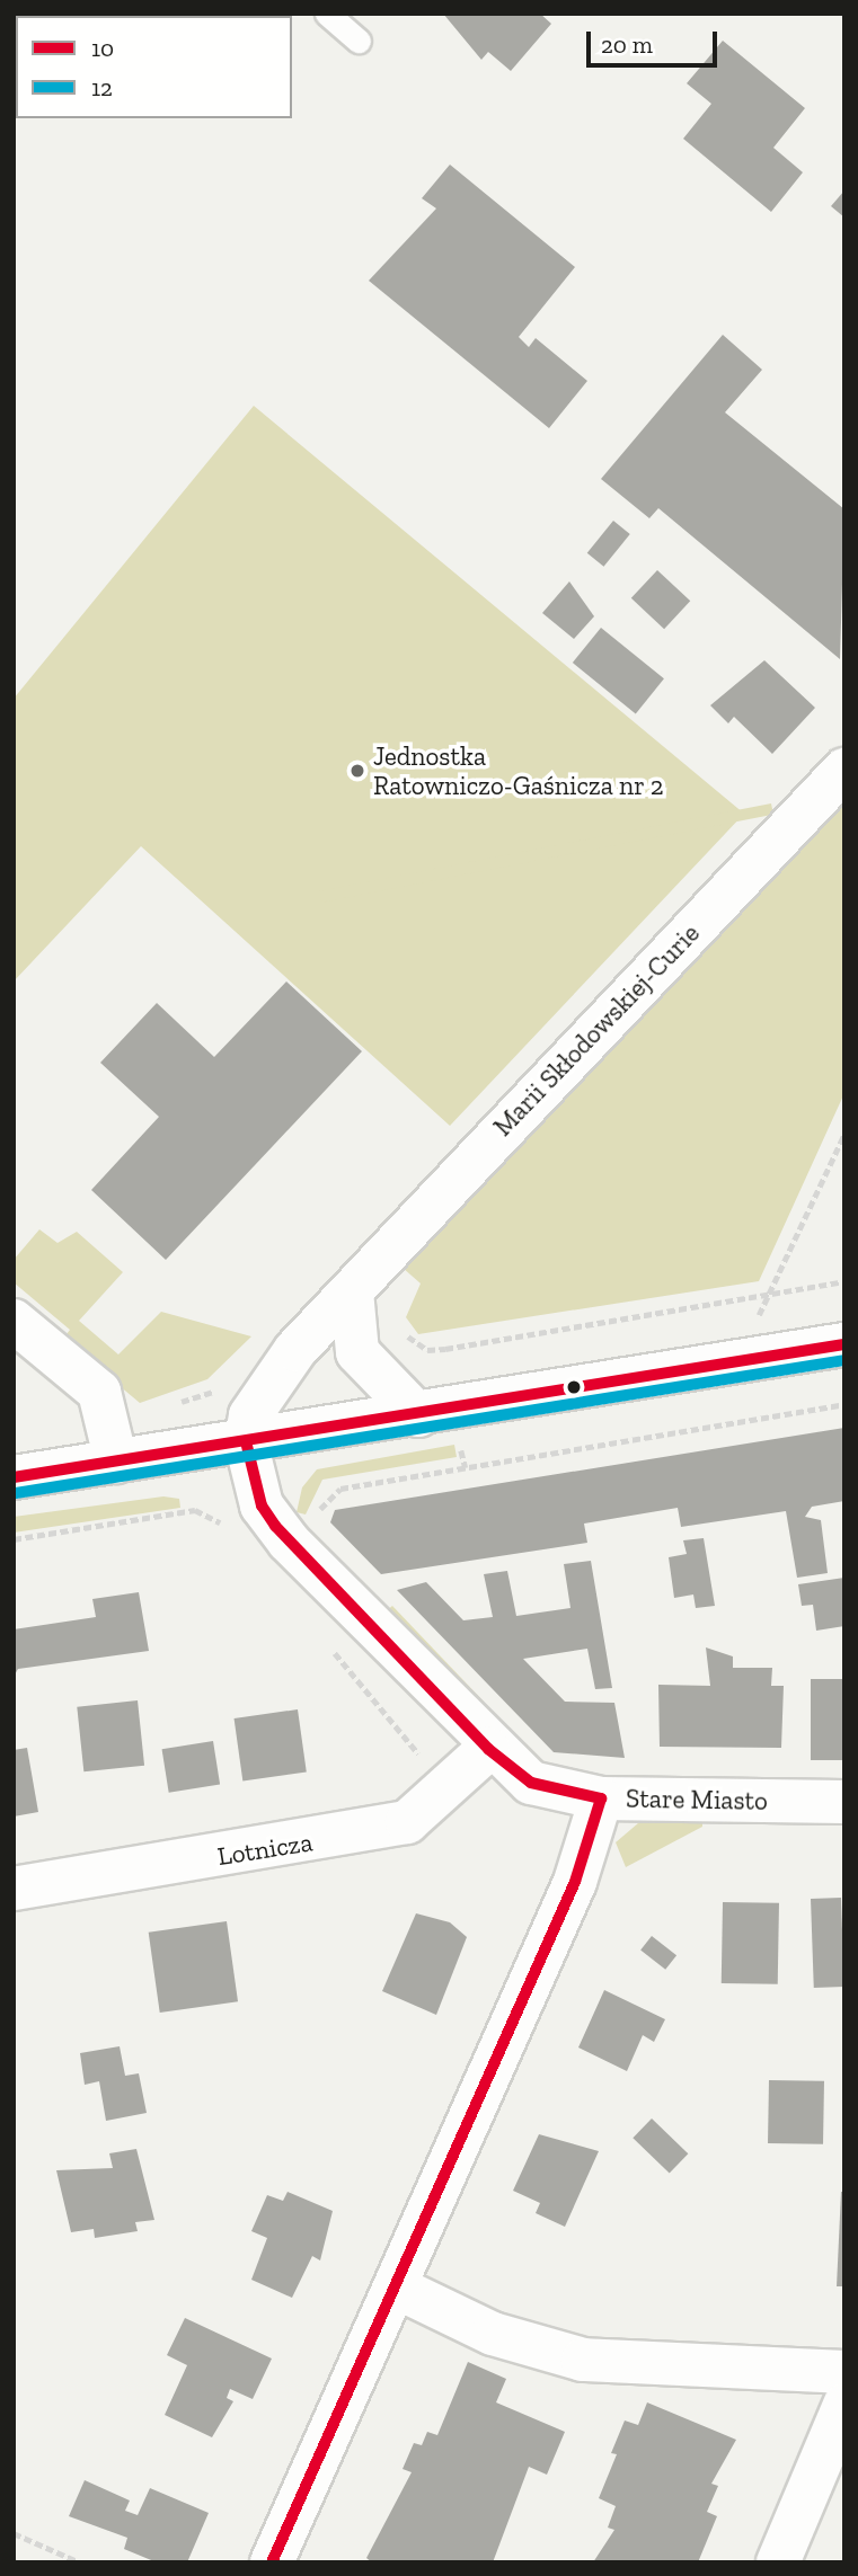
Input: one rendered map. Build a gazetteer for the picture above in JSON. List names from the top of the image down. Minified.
{"streets":{"street":["Marii Skłodowskiej-Curie","Stare Miasto","Lotnicza"]},"crossings":[["Marii Skłodowskiej-Curie","Stare Miasto"],["Stare Miasto","Lotnicza"]],"places":["Jednostka Ratowniczo-Gaśnicza nr 2"],"lines":["transit line 10","transit line 12"],"legend":["10","12"],"scale_bar":"20 m"}
